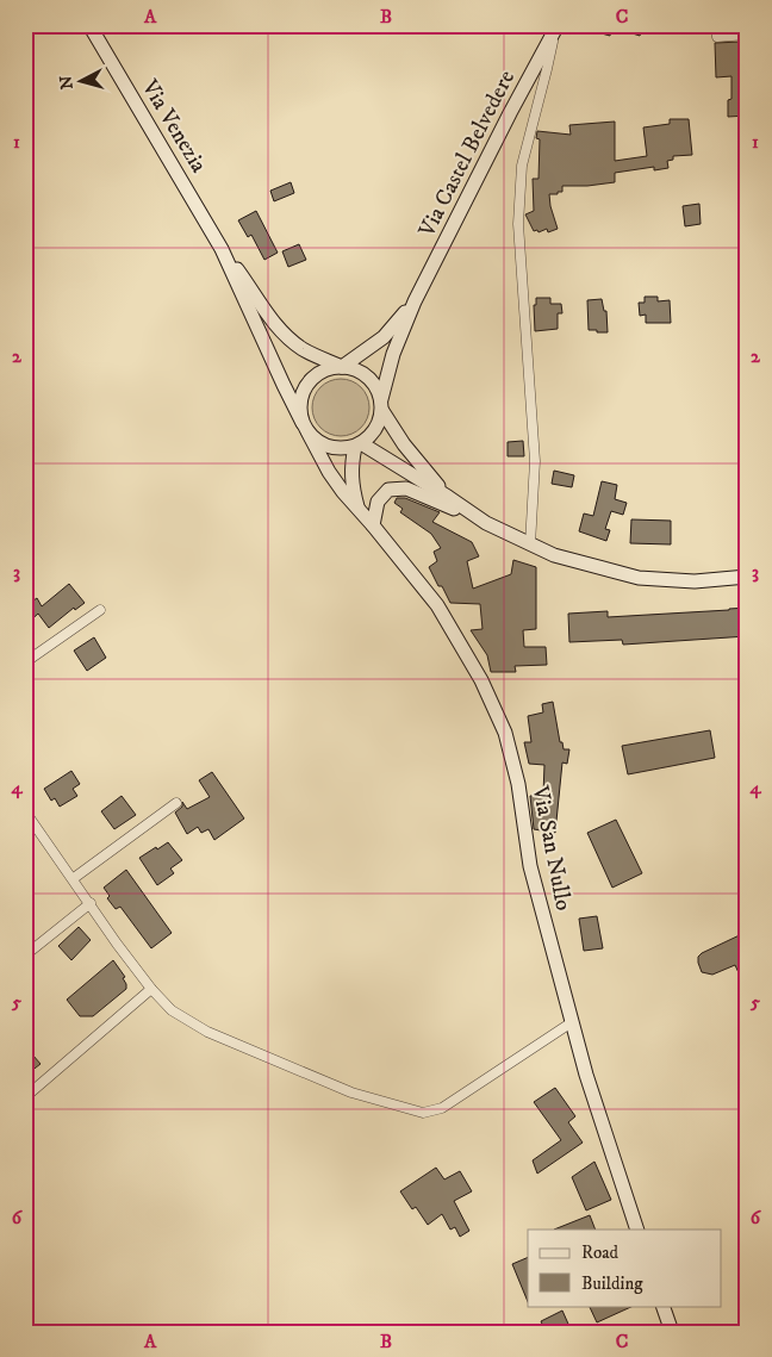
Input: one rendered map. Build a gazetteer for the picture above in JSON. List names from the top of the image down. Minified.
{"streets":{"main road":["Via Venezia","Via Castel Belvedere","Via San Nullo"]},"crossings":[["Via Venezia","Via San Nullo"]],"legend":["Road","Building"],"north":"left","grid":{"columns":["A","B","C"],"rows":["1","2","3","4","5","6"]}}
